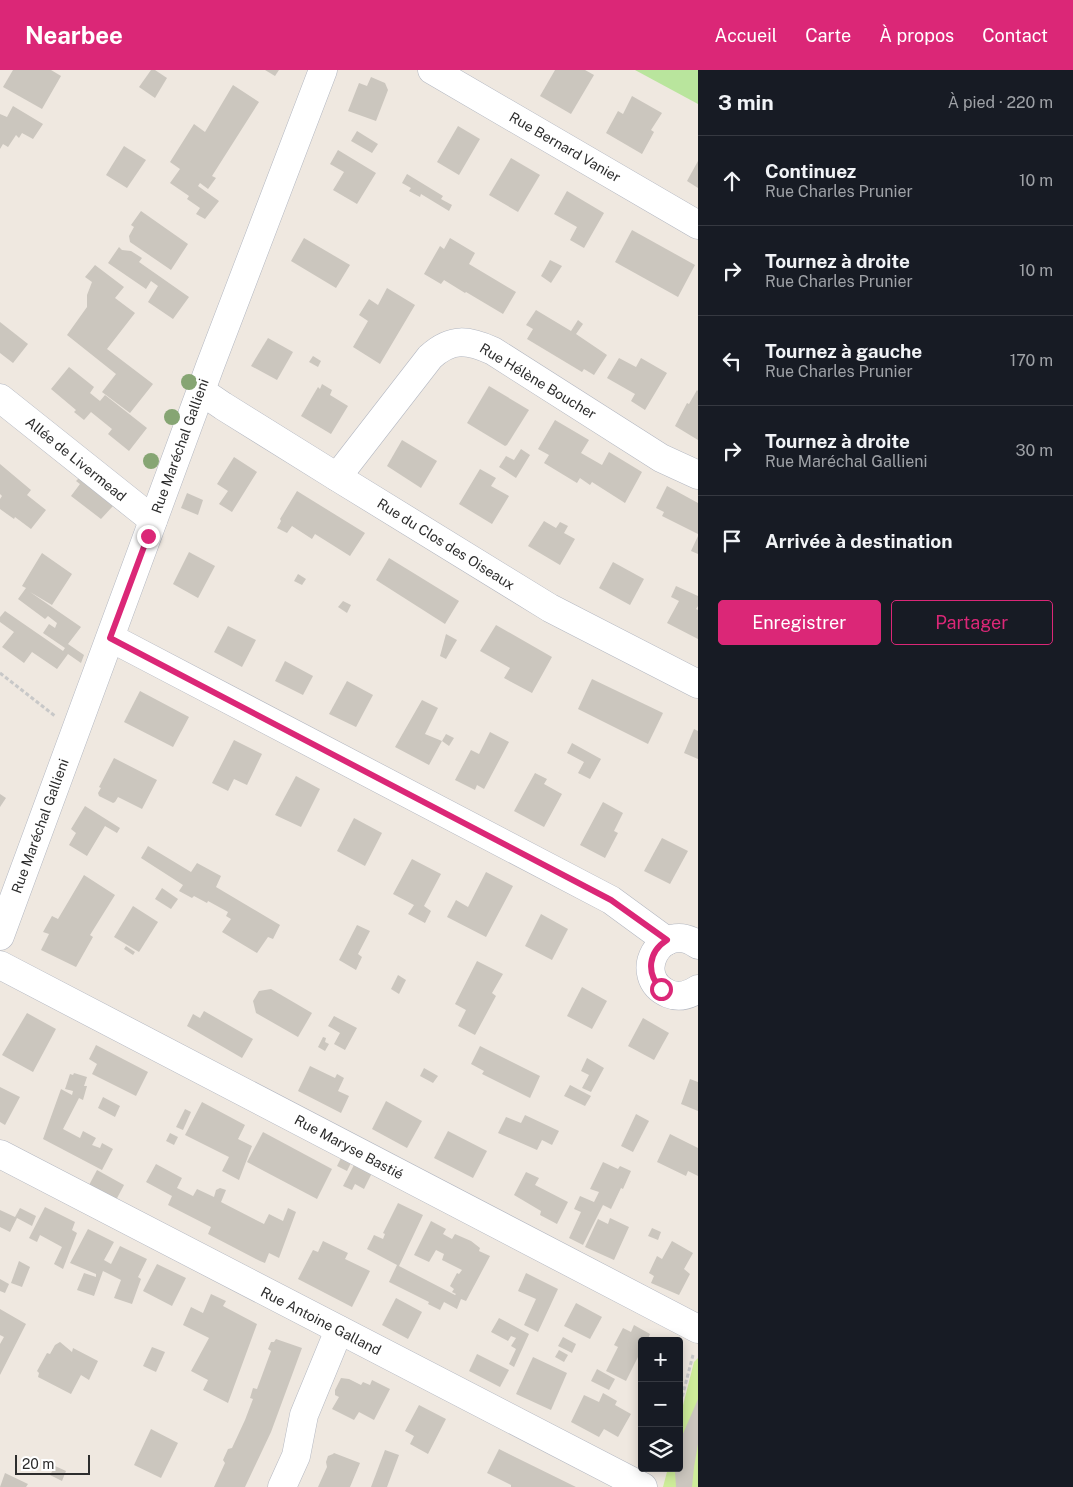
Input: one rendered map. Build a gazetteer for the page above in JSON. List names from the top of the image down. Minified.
{"streets":{"street":["Rue Bernard Vanier","Rue Hélène Boucher","Rue Maréchal Gallieni","Allée de Livermead","Rue du Clos des Oiseaux","Rue Maryse Bastié","Rue Antoine Galland"]},"crossings":[["Rue Hélène Boucher","Rue du Clos des Oiseaux"],["Rue Maréchal Gallieni","Allée de Livermead"],["Rue Maréchal Gallieni","Rue du Clos des Oiseaux"]],"scale_bar":"20 m","page":{"header":"Nearbee","nav":["Accueil","Carte","À propos","Contact"],"heading":["3 min","À pied · 220 m"],"list":[["Continuez","Rue Charles Prunier","10 m"],["Tournez à droite","Rue Charles Prunier","10 m"],["Tournez à gauche","Rue Charles Prunier","170 m"],["Tournez à droite","Rue Maréchal Gallieni","30 m"],"Arrivée à destination"],"buttons":["Enregistrer","Partager"],"map_buttons":["+","−"],"scale":"20 m"}}
